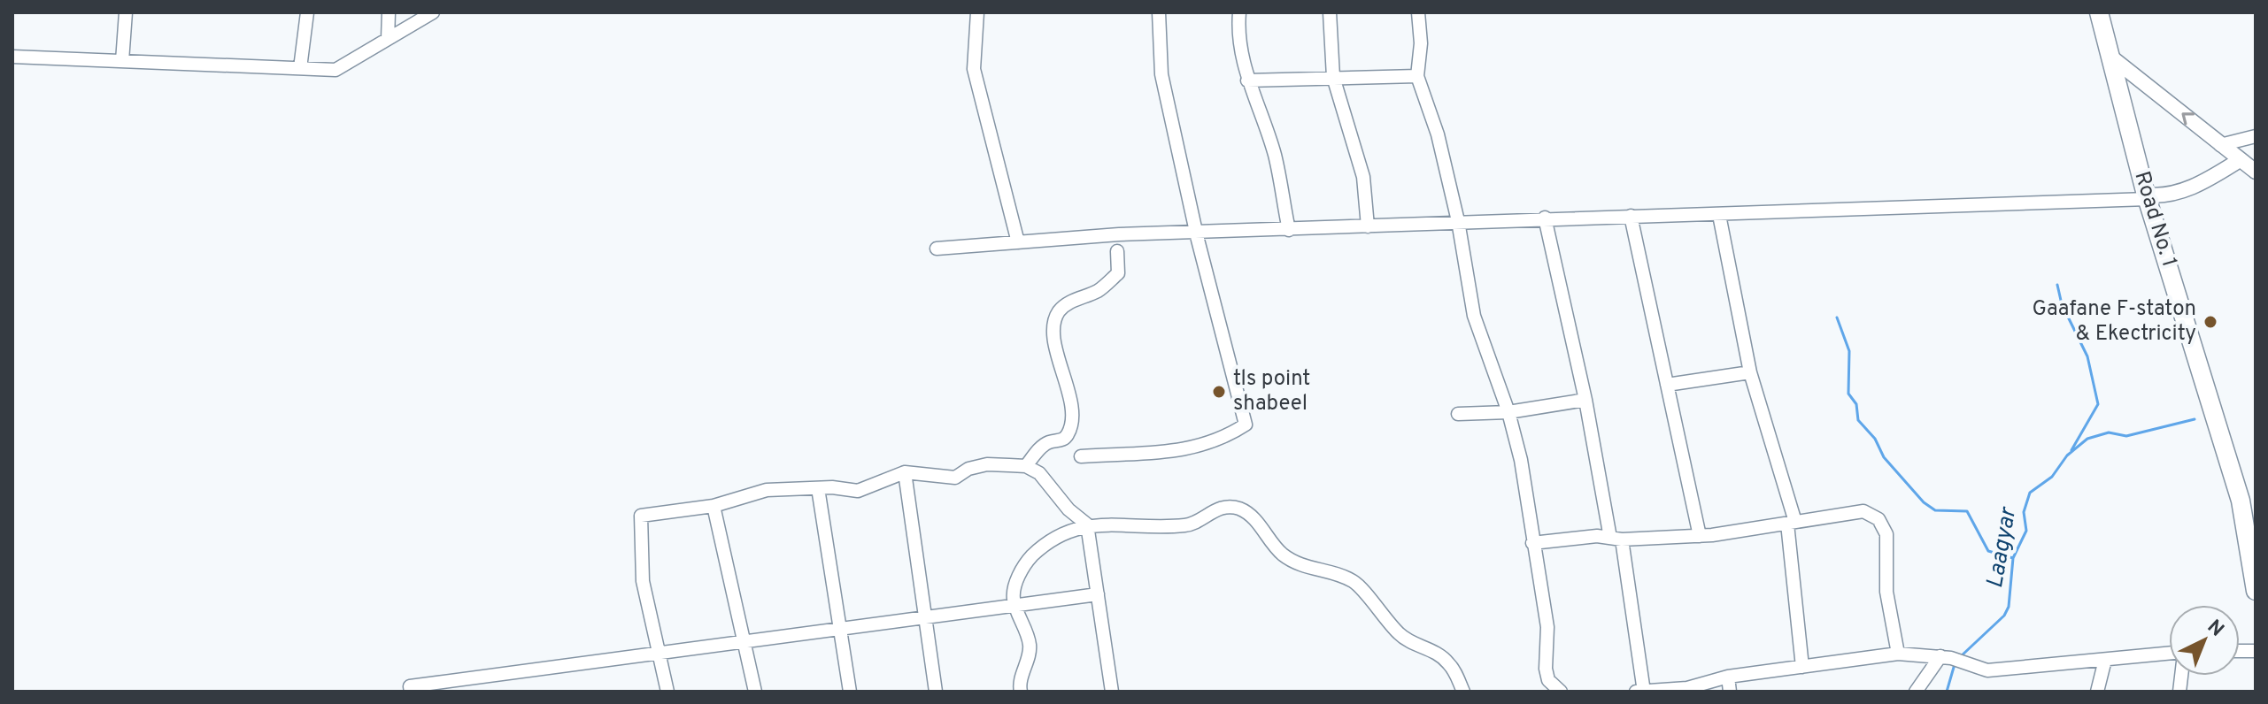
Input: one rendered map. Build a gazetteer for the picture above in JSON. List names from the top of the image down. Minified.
{"streets":{"highway":["Road No. 1"]},"water":["Laagyar"],"places":["Gaafane F-staton & Ekectricity","tls point shabeel"],"north":"top right"}
